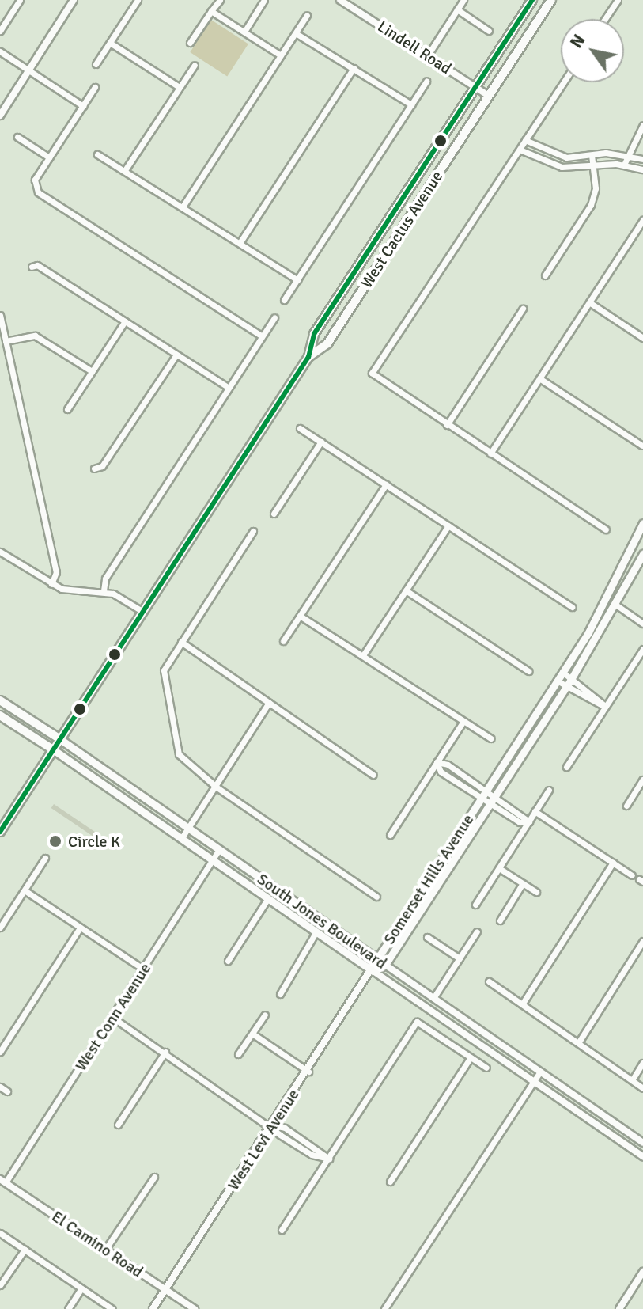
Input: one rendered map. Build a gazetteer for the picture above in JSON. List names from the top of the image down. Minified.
{"streets":{"main road":["West Cactus Avenue","Somerset Hills Avenue","South Jones Boulevard"],"street":["Lindell Road","West Conn Avenue","West Levi Avenue","El Camino Road"]},"crossings":[["Lindell Road","West Cactus Avenue"],["West Cactus Avenue","South Jones Boulevard"],["Somerset Hills Avenue","South Jones Boulevard"],["Somerset Hills Avenue","West Levi Avenue"],["South Jones Boulevard","West Conn Avenue"],["South Jones Boulevard","West Levi Avenue"],["West Conn Avenue","El Camino Road"],["West Levi Avenue","El Camino Road"]],"places":["Circle K"],"north":"top left"}
